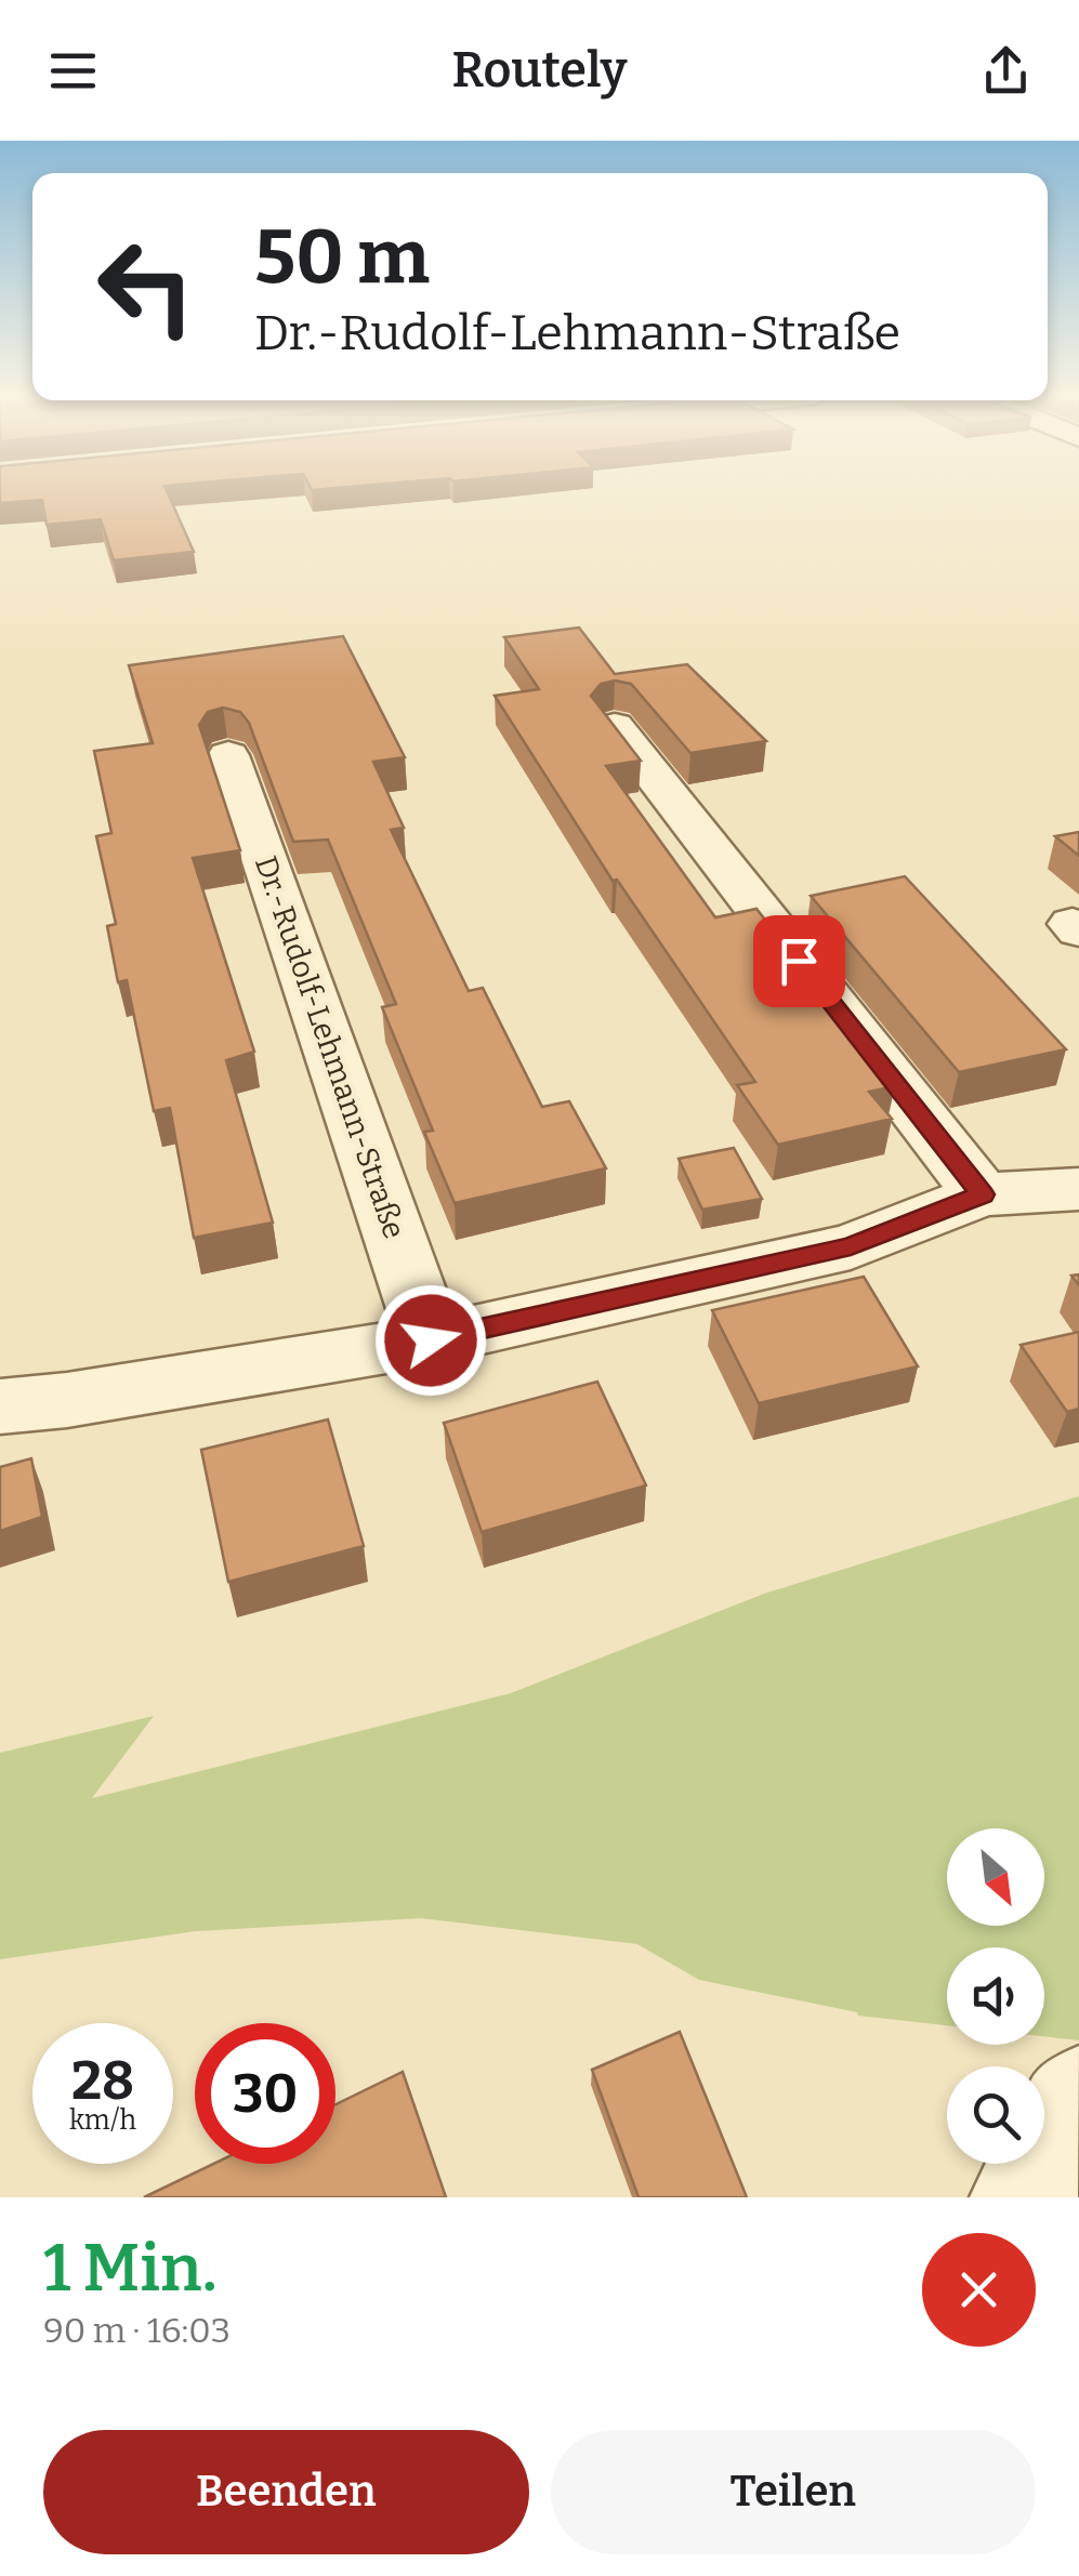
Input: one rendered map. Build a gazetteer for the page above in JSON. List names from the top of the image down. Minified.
{"streets":{"street":["Dr.-Rudolf-Lehmann-Straße"]},"north":"bottom right","page":{"header":"Routely","turn":["50 m","Dr.-Rudolf-Lehmann-Straße"],"speed":"28 km/h","limit":"30","heading":["1 Min.","90 m · 16:03"],"buttons":["Beenden","Teilen"]}}
